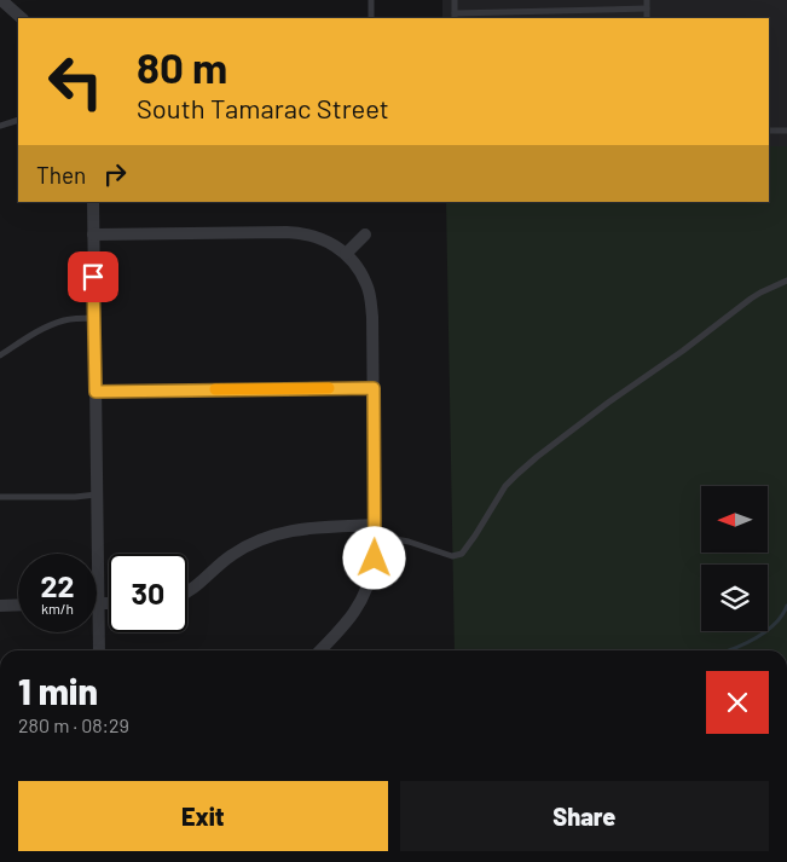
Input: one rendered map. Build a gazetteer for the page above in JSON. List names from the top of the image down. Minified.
{"north":"left","page":{"turn":["80 m","South Tamarac Street"],"then":"Then","speed":"22 km/h","limit":"30","heading":["1 min","280 m · 08:29"],"buttons":["Exit","Share"]}}
